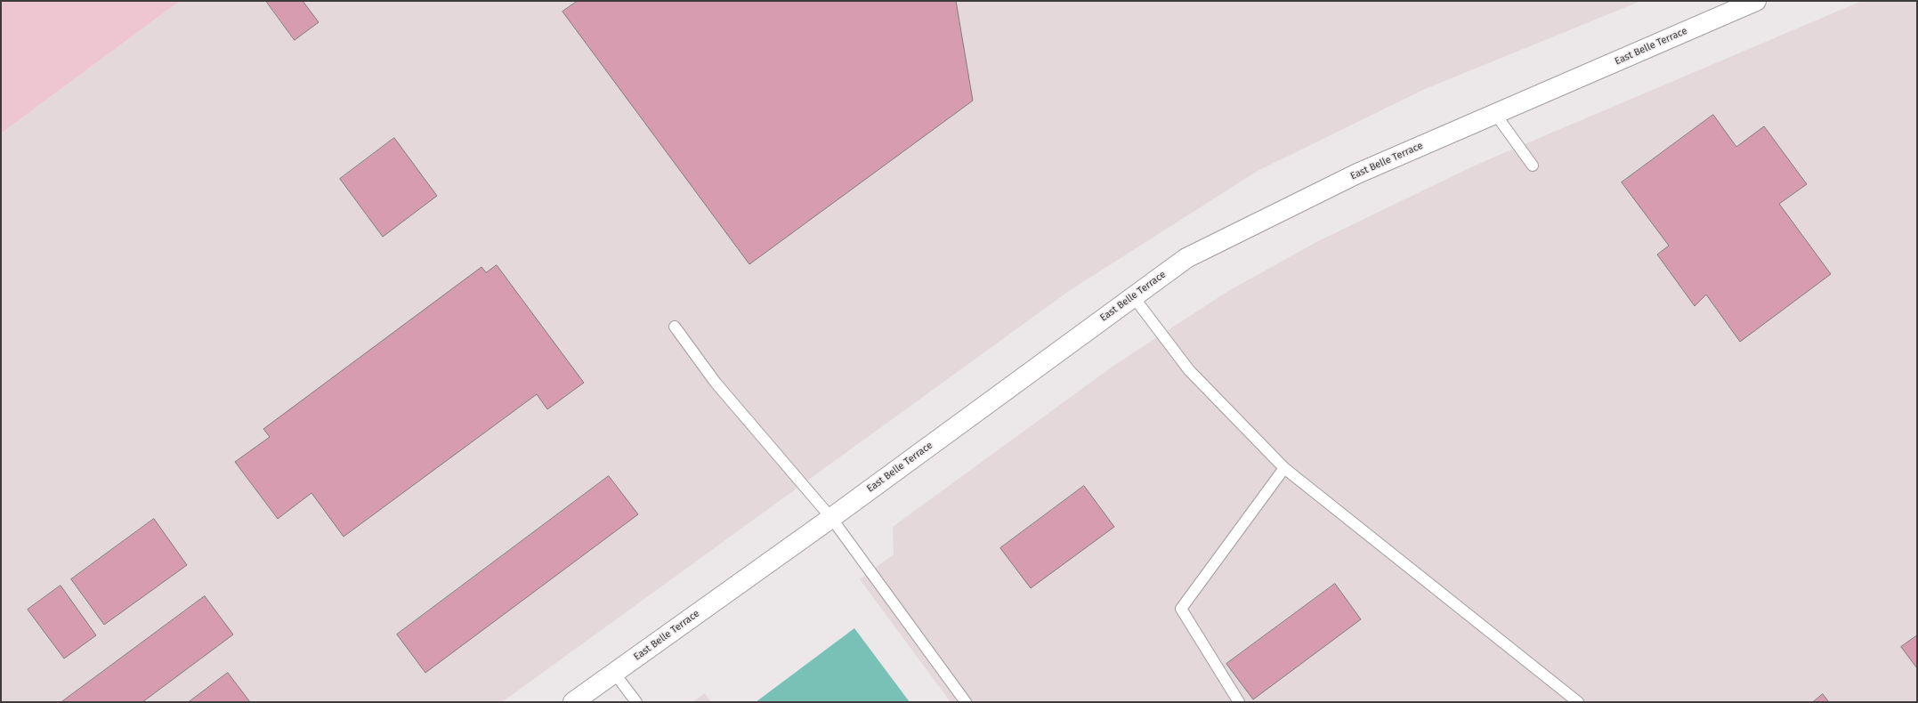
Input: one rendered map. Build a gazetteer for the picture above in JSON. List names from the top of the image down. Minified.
{"streets":{"street":["East Belle Terrace"]}}
